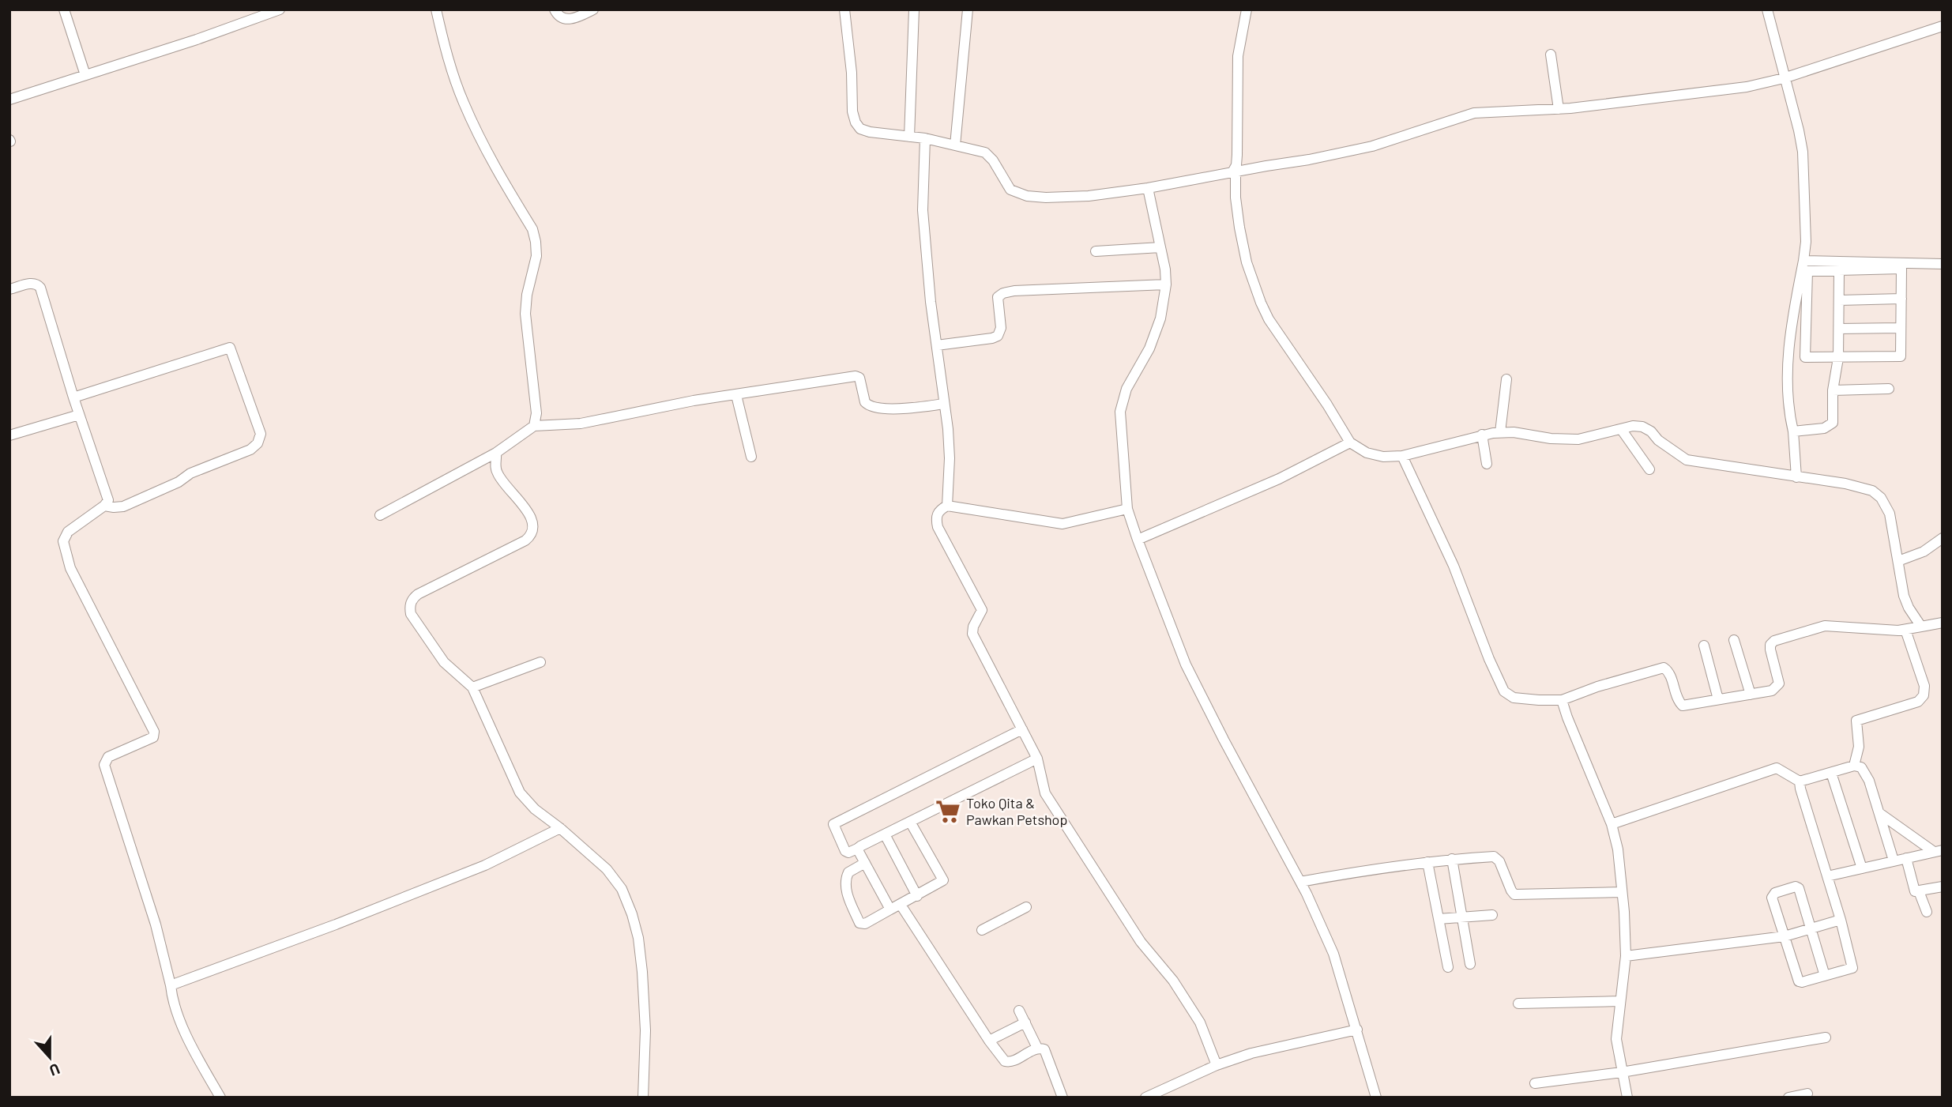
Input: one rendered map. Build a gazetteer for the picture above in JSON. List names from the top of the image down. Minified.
{"places":{"supermarket":["Toko Qita & Pawkan Petshop"]},"north":"bottom"}
